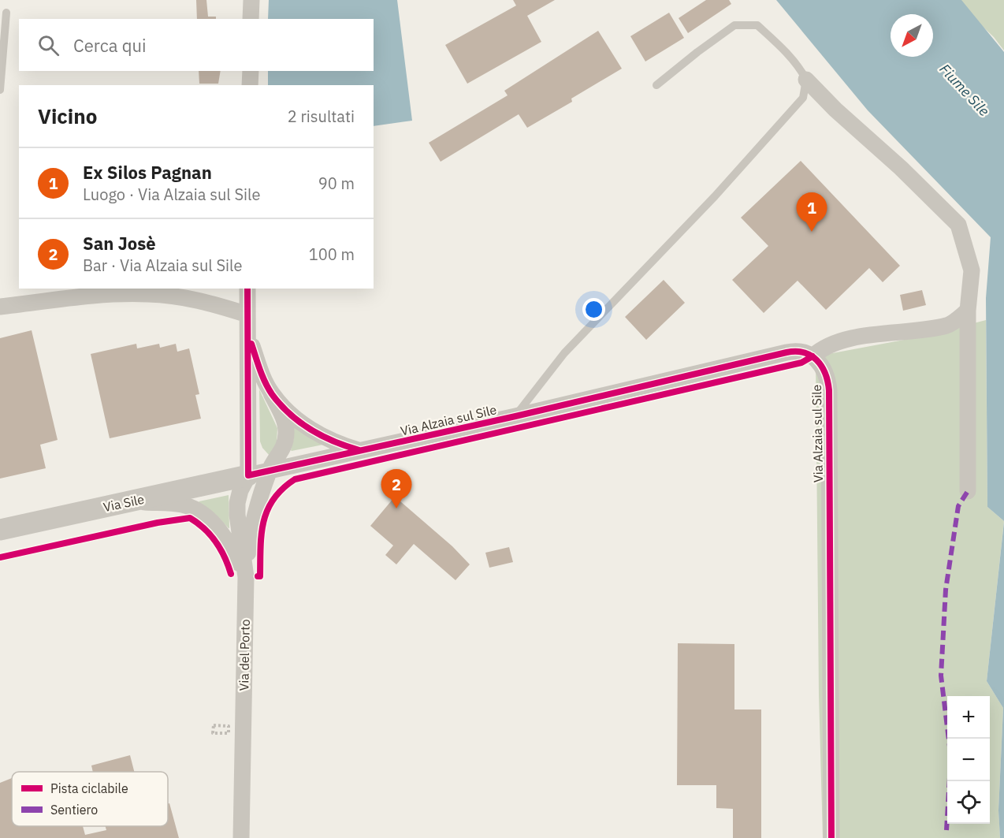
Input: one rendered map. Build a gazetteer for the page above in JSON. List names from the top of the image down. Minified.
{"streets":{"street":["Via Alzaia sul Sile","Via Sile","Via del Porto"]},"crossings":[["Via Alzaia sul Sile","Via Sile"],["Via Alzaia sul Sile","Via del Porto"],["Via Sile","Via del Porto"]],"water":["Fiume Sile"],"legend":["Pista ciclabile","Sentiero"],"north":"bottom left","page":{"search":"Cerca qui","heading":["Vicino","2 risultati"],"list":[{"mark":"1","name":"Ex Silos Pagnan","note":"Luogo · Via Alzaia sul Sile","value":"90 m"},{"mark":"2","name":"San Josè","note":"Bar · Via Alzaia sul Sile","value":"100 m"}],"pins":["1","2"],"map_buttons":["+","−"]}}
